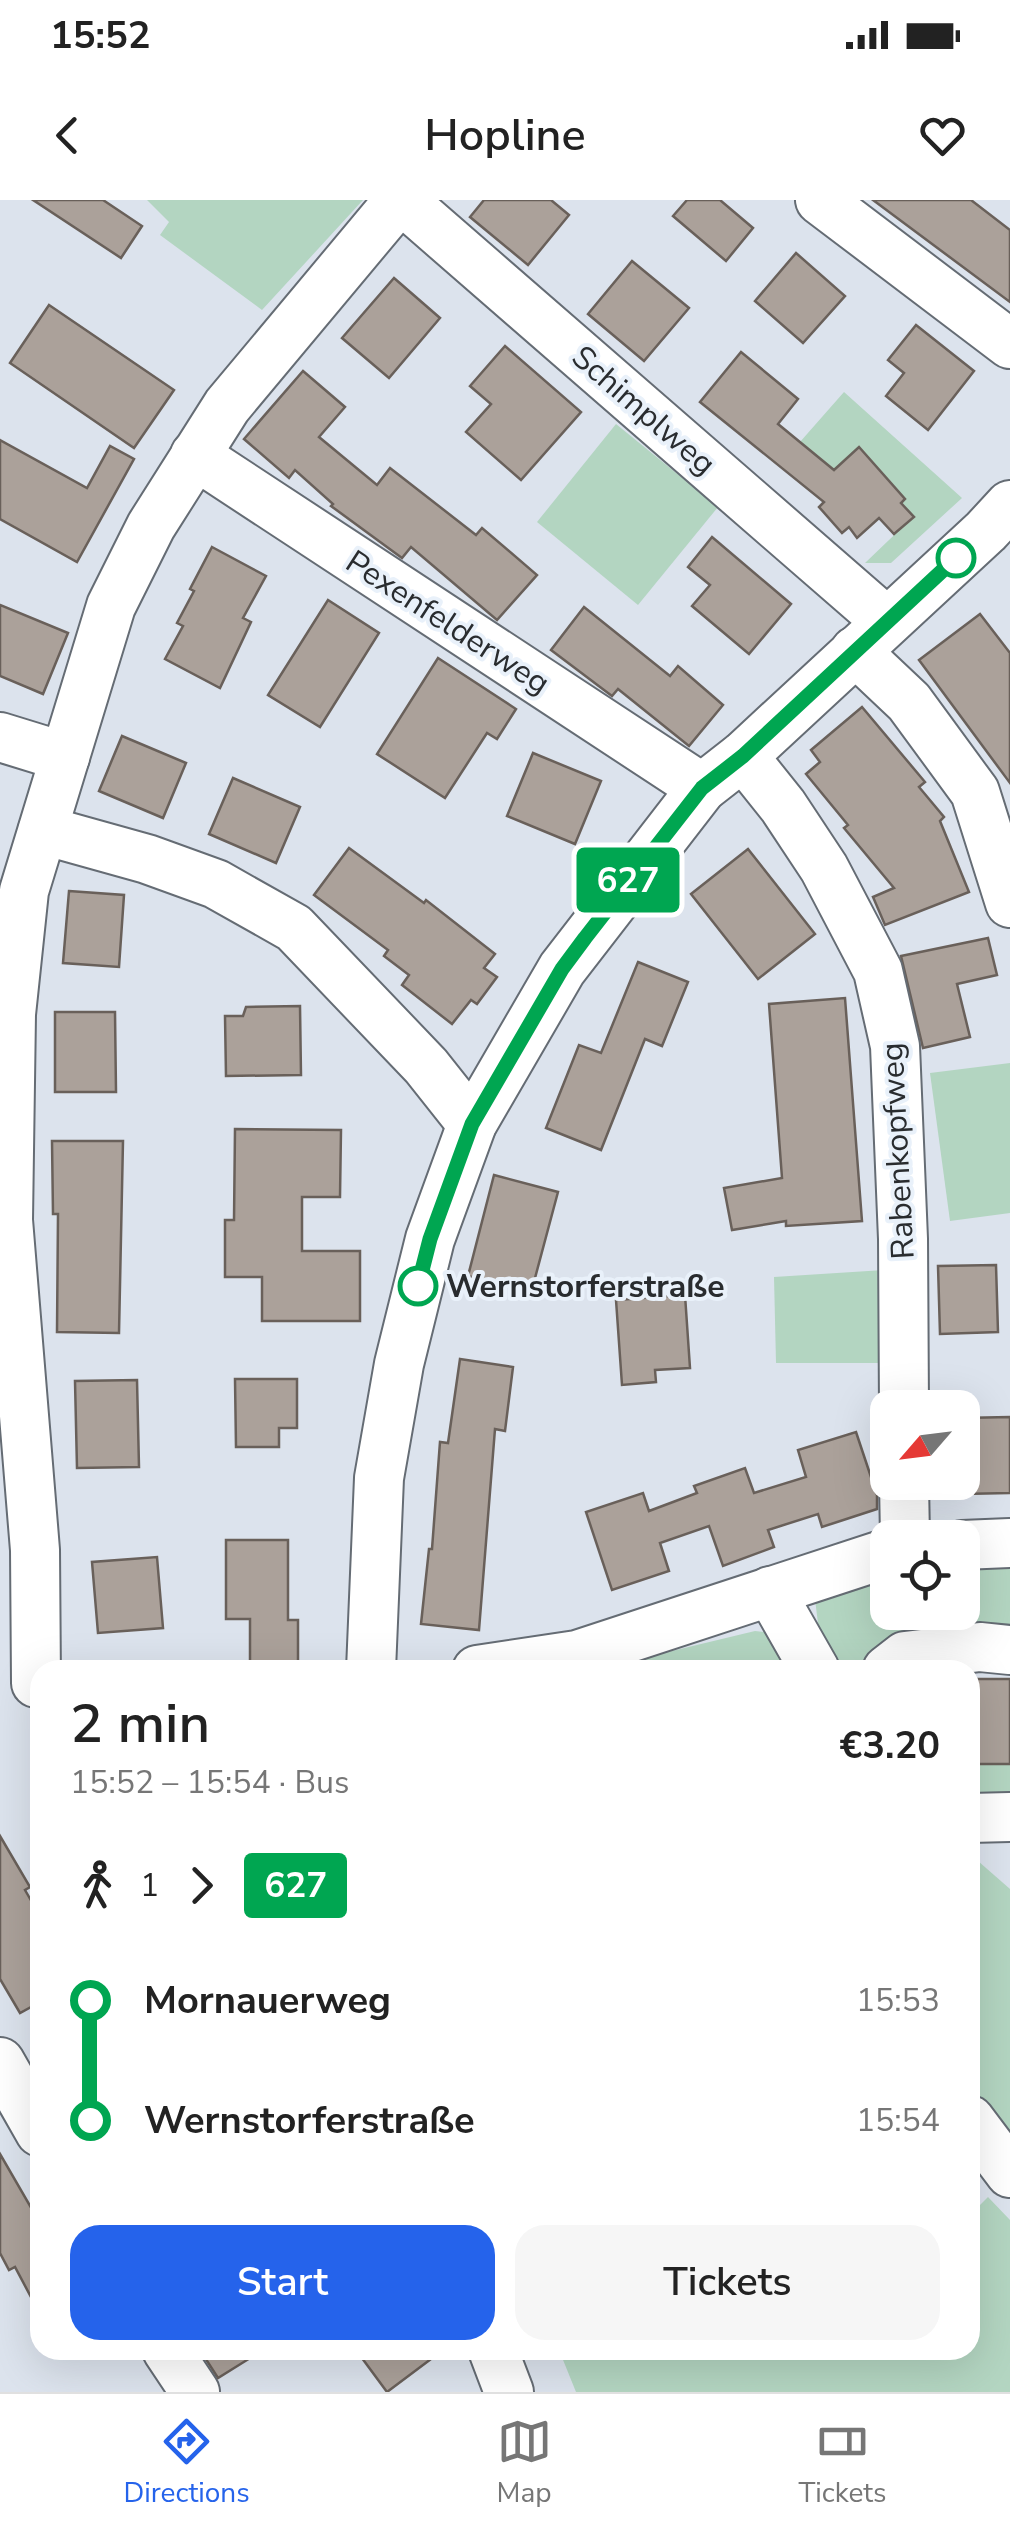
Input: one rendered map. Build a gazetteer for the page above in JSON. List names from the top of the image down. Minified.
{"streets":{"street":["Schimplweg","Pexenfelderweg","Rabenkopfweg"]},"places":["Wernstorferstraße"],"lines":["bus line 627"],"north":"bottom left","page":{"status":"15:52","header":"Hopline","on_map":"627","heading":["2 min","15:52 – 15:54 · Bus","€3.20"],"legs":["1","627"],"list":[{"name":"Mornauerweg","value":"15:53"},{"name":"Wernstorferstraße","value":"15:54"}],"buttons":["Start","Tickets"],"tabs":["Directions","Map","Tickets"]}}
